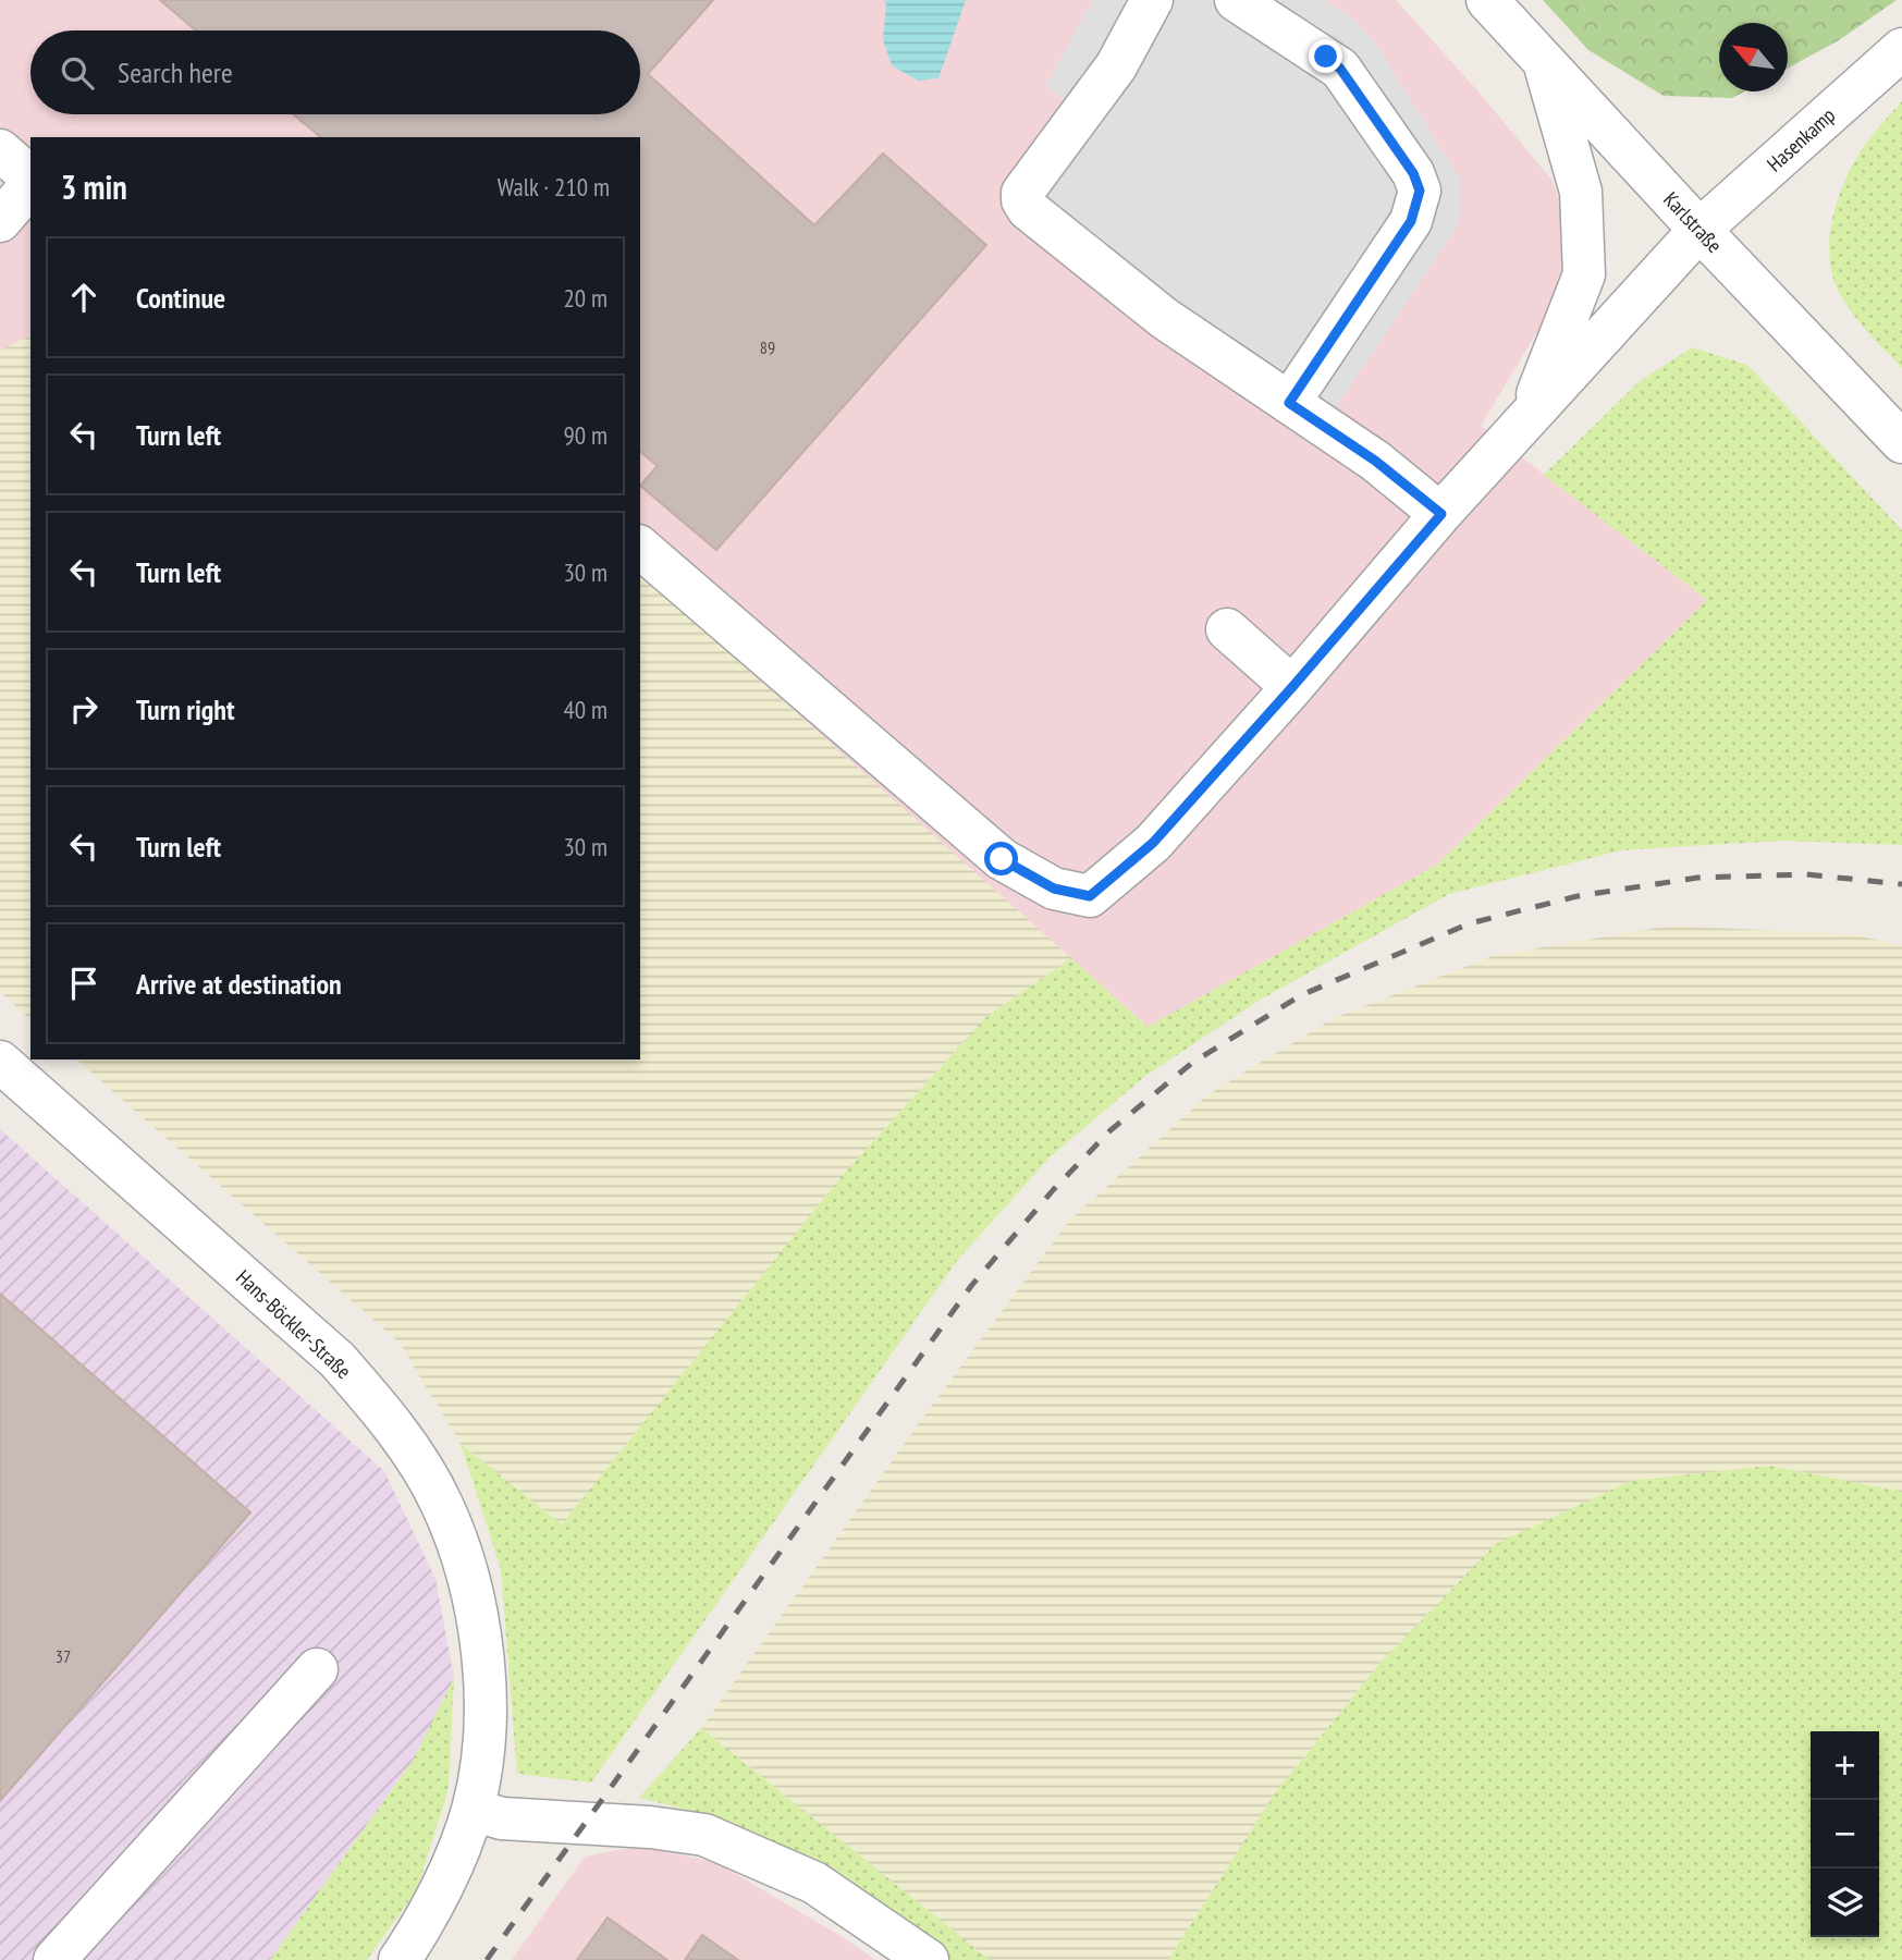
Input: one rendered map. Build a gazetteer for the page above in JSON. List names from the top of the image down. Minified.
{"streets":{"street":["Hasenkamp","Karlstraße","Hans-Böckler-Straße"]},"crossings":[["Hasenkamp","Karlstraße"]],"house_numbers":["89","37"],"north":"top left","page":{"search":"Search here","heading":["3 min","Walk · 210 m"],"list":[["Continue","20 m"],["Turn left","90 m"],["Turn left","30 m"],["Turn right","40 m"],["Turn left","30 m"],"Arrive at destination"],"map_buttons":["+","−"]}}
